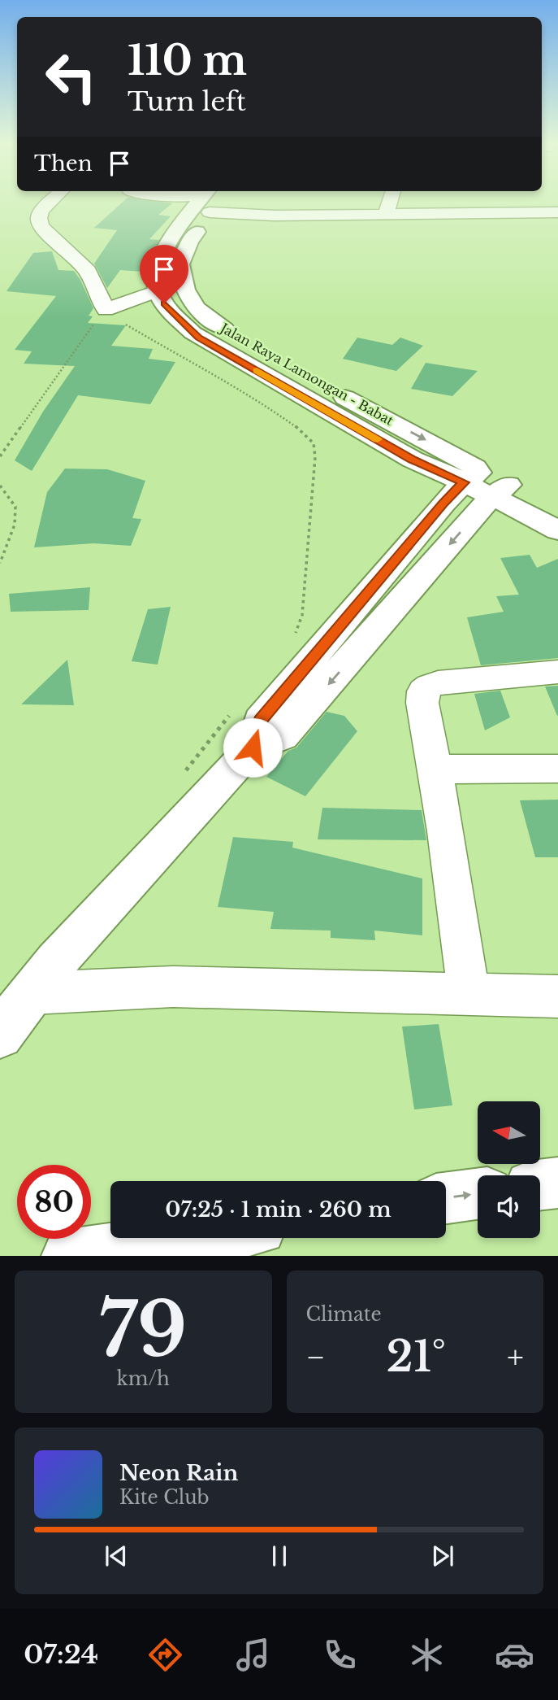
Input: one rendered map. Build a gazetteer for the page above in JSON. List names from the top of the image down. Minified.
{"streets":{"highway":["Jalan Raya Lamongan - Babat"]},"north":"left","page":{"turn":["110 m","Turn left"],"then":"Then","limit":"80","trip":"07:25 · 1 min · 260 m","tile":[["79","km/h"],"Climate"],"heat":["−","21°","+"],"song":["Neon Rain","Kite Club"],"tabs":"07:24"}}
